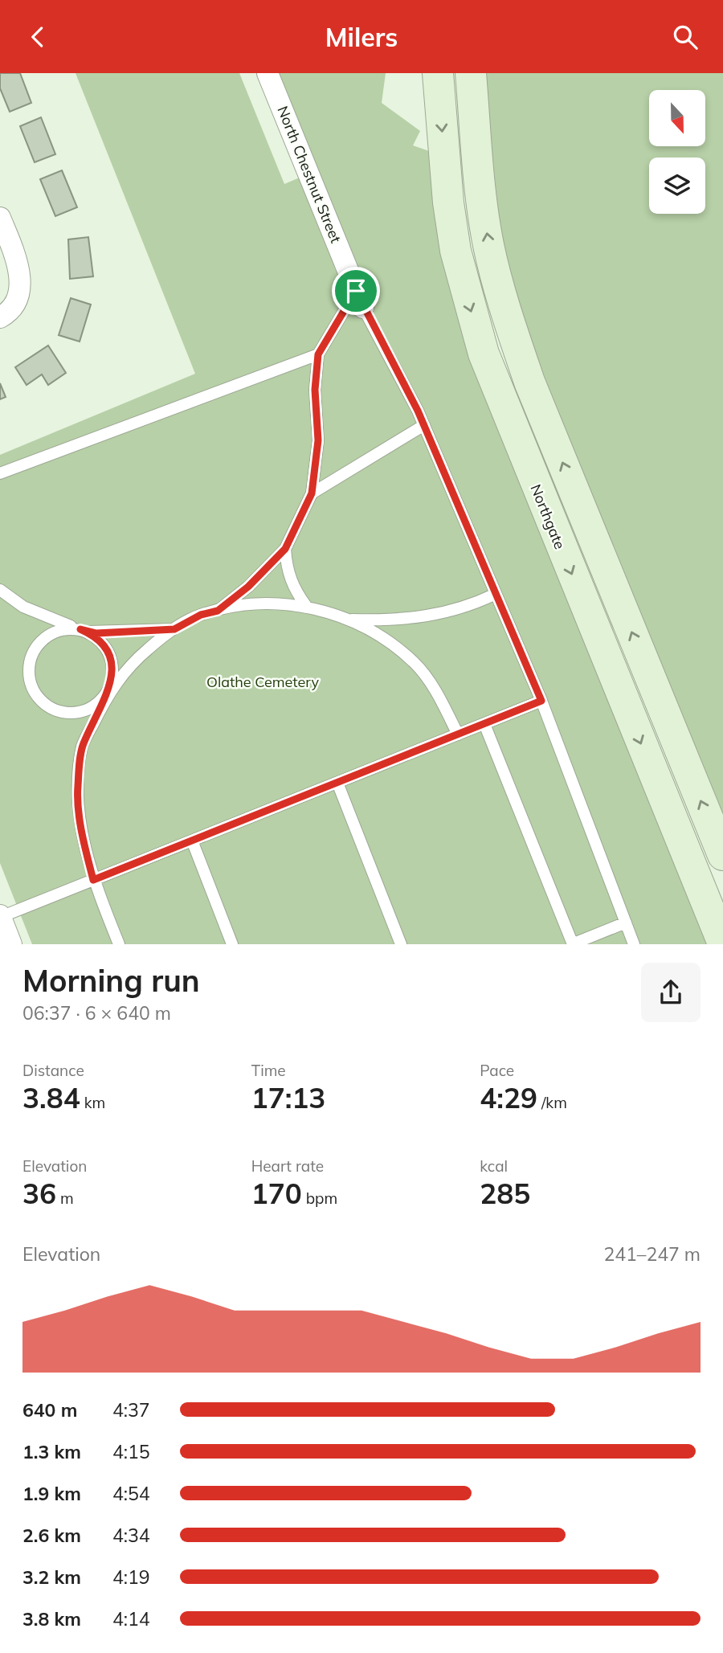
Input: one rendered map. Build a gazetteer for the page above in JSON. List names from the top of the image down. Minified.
{"streets":{"main road":["Northgate"],"street":["North Chestnut Street"]},"parks":["Olathe Cemetery"],"north":"bottom","page":{"header":"Milers","heading":["Morning run","06:37 · 6 × 640 m"],"stats":[["Distance","3.84 km"],["Time","17:13"],["Pace","4:29 /km"],["Elevation","36 m"],["Heart rate","170 bpm"],["kcal","285"]],"chart":["Elevation","241–247 m"],"list":[{"name":"640 m","note":"4:37"},{"name":"1.3 km","note":"4:15"},{"name":"1.9 km","note":"4:54"},{"name":"2.6 km","note":"4:34"},{"name":"3.2 km","note":"4:19"},{"name":"3.8 km","note":"4:14"}]}}
